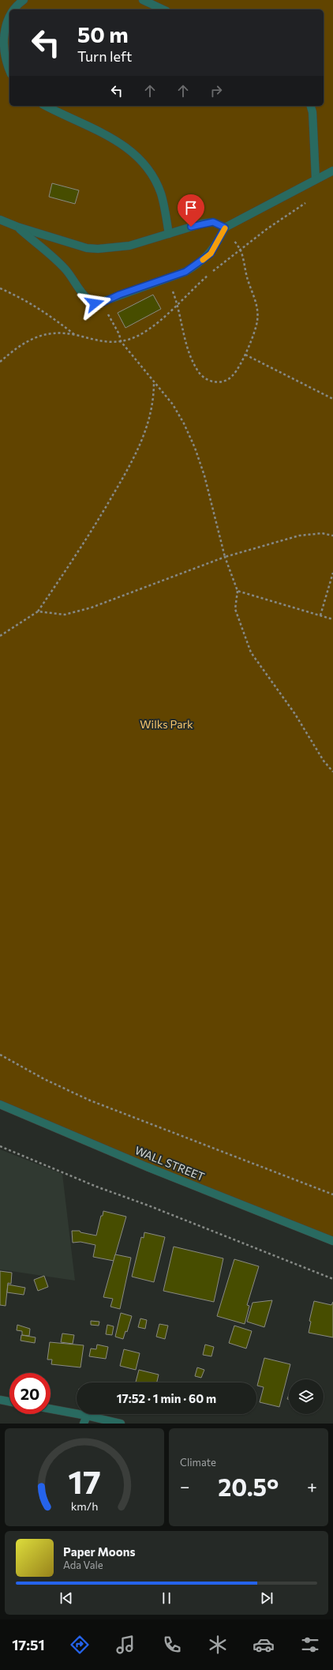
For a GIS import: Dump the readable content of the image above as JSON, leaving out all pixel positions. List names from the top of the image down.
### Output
{
  "streets": {
    "street": ["WALL STREET"]
  },
  "parks": ["Wilks Park"],
  "page": {
    "turn": ["50 m", "Turn left"],
    "limit": "20",
    "trip": "17:52 · 1 min · 60 m",
    "tile": "Climate",
    "heat": ["−", "20.5°", "+"],
    "song": ["Paper Moons", "Ada Vale"],
    "tabs": "17:51",
    "gauge": ["17", "km/h"]
  }
}
